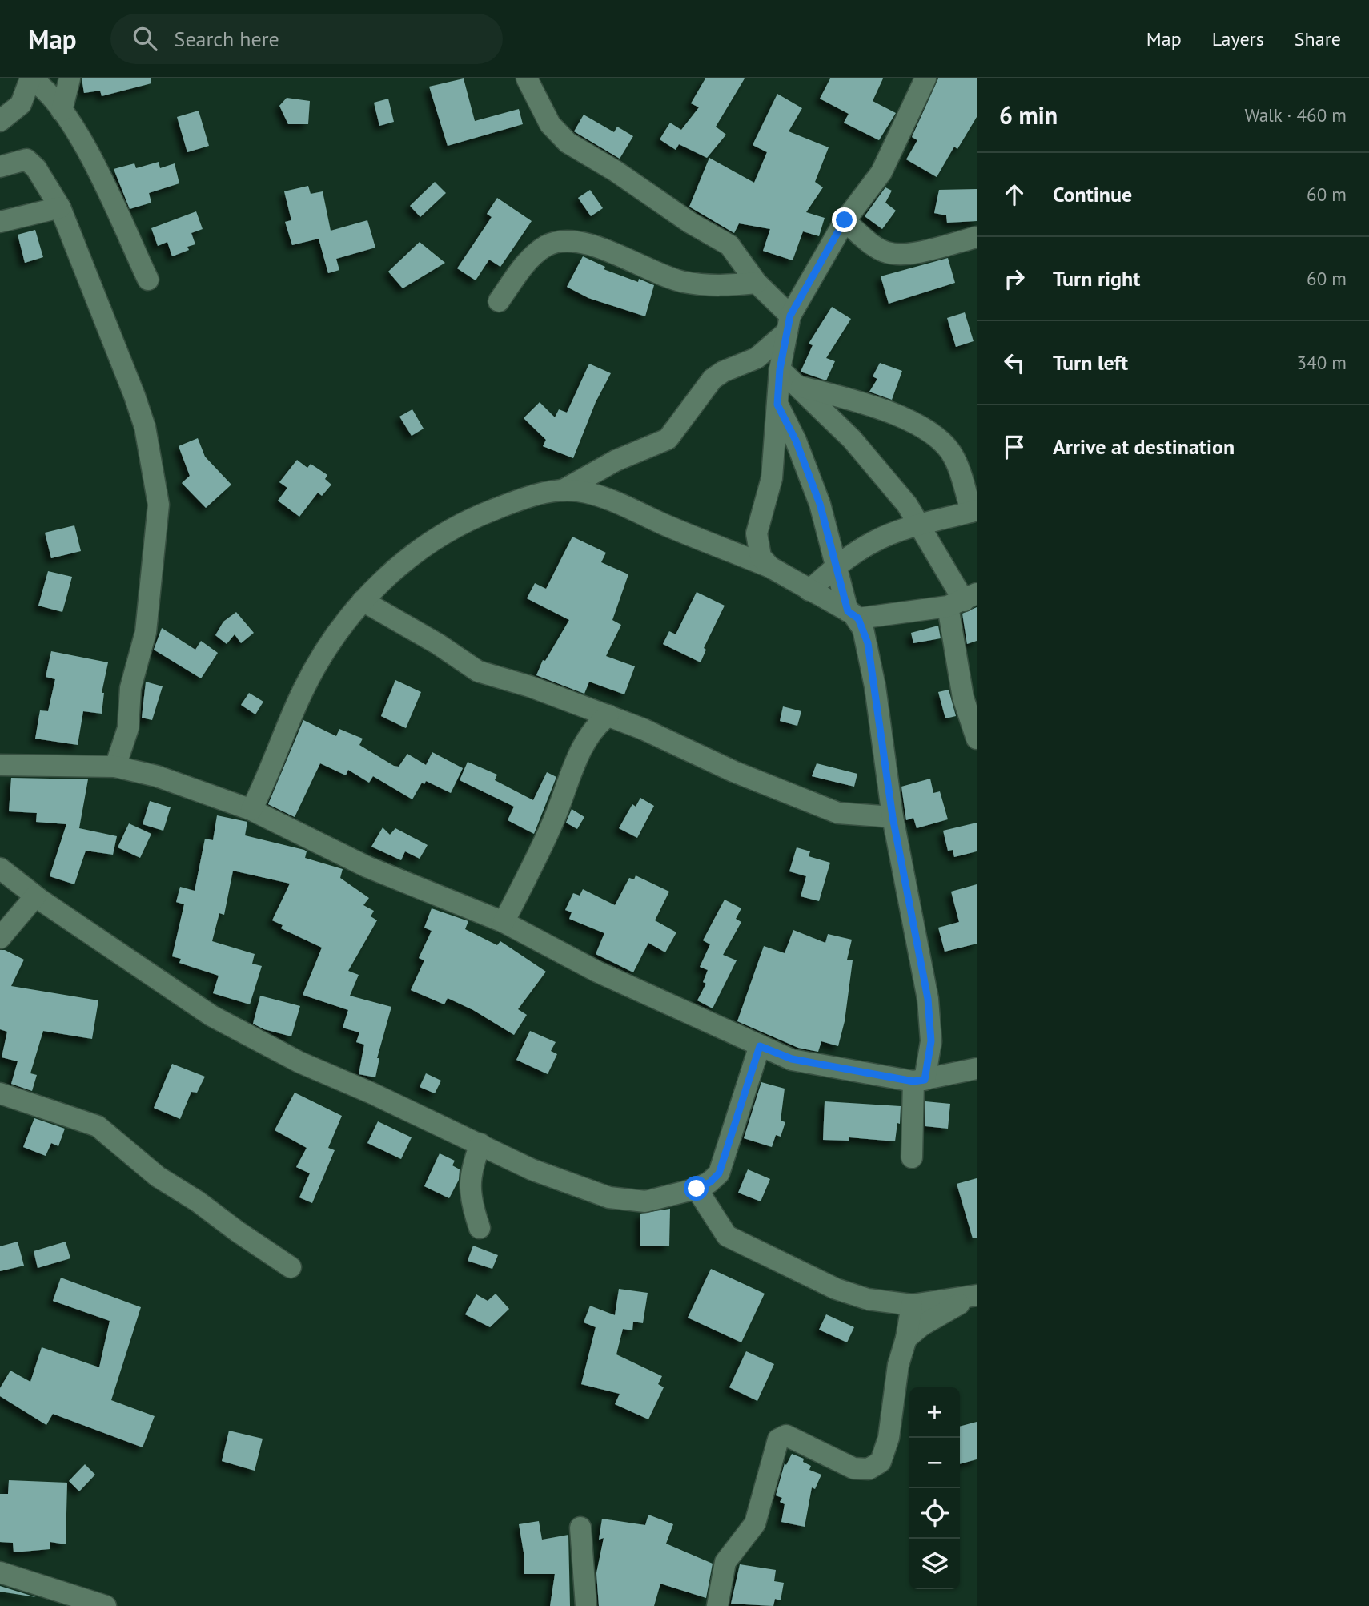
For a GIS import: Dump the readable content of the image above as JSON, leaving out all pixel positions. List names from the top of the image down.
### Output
{
  "page": {
    "header": "Map",
    "search": "Search here",
    "nav": ["Map", "Layers", "Share"],
    "heading": ["6 min", "Walk · 460 m"],
    "list": [
      ["Continue", "60 m"],
      ["Turn right", "60 m"],
      ["Turn left", "340 m"],
      "Arrive at destination"
    ],
    "map_buttons": ["+", "−"]
  }
}
